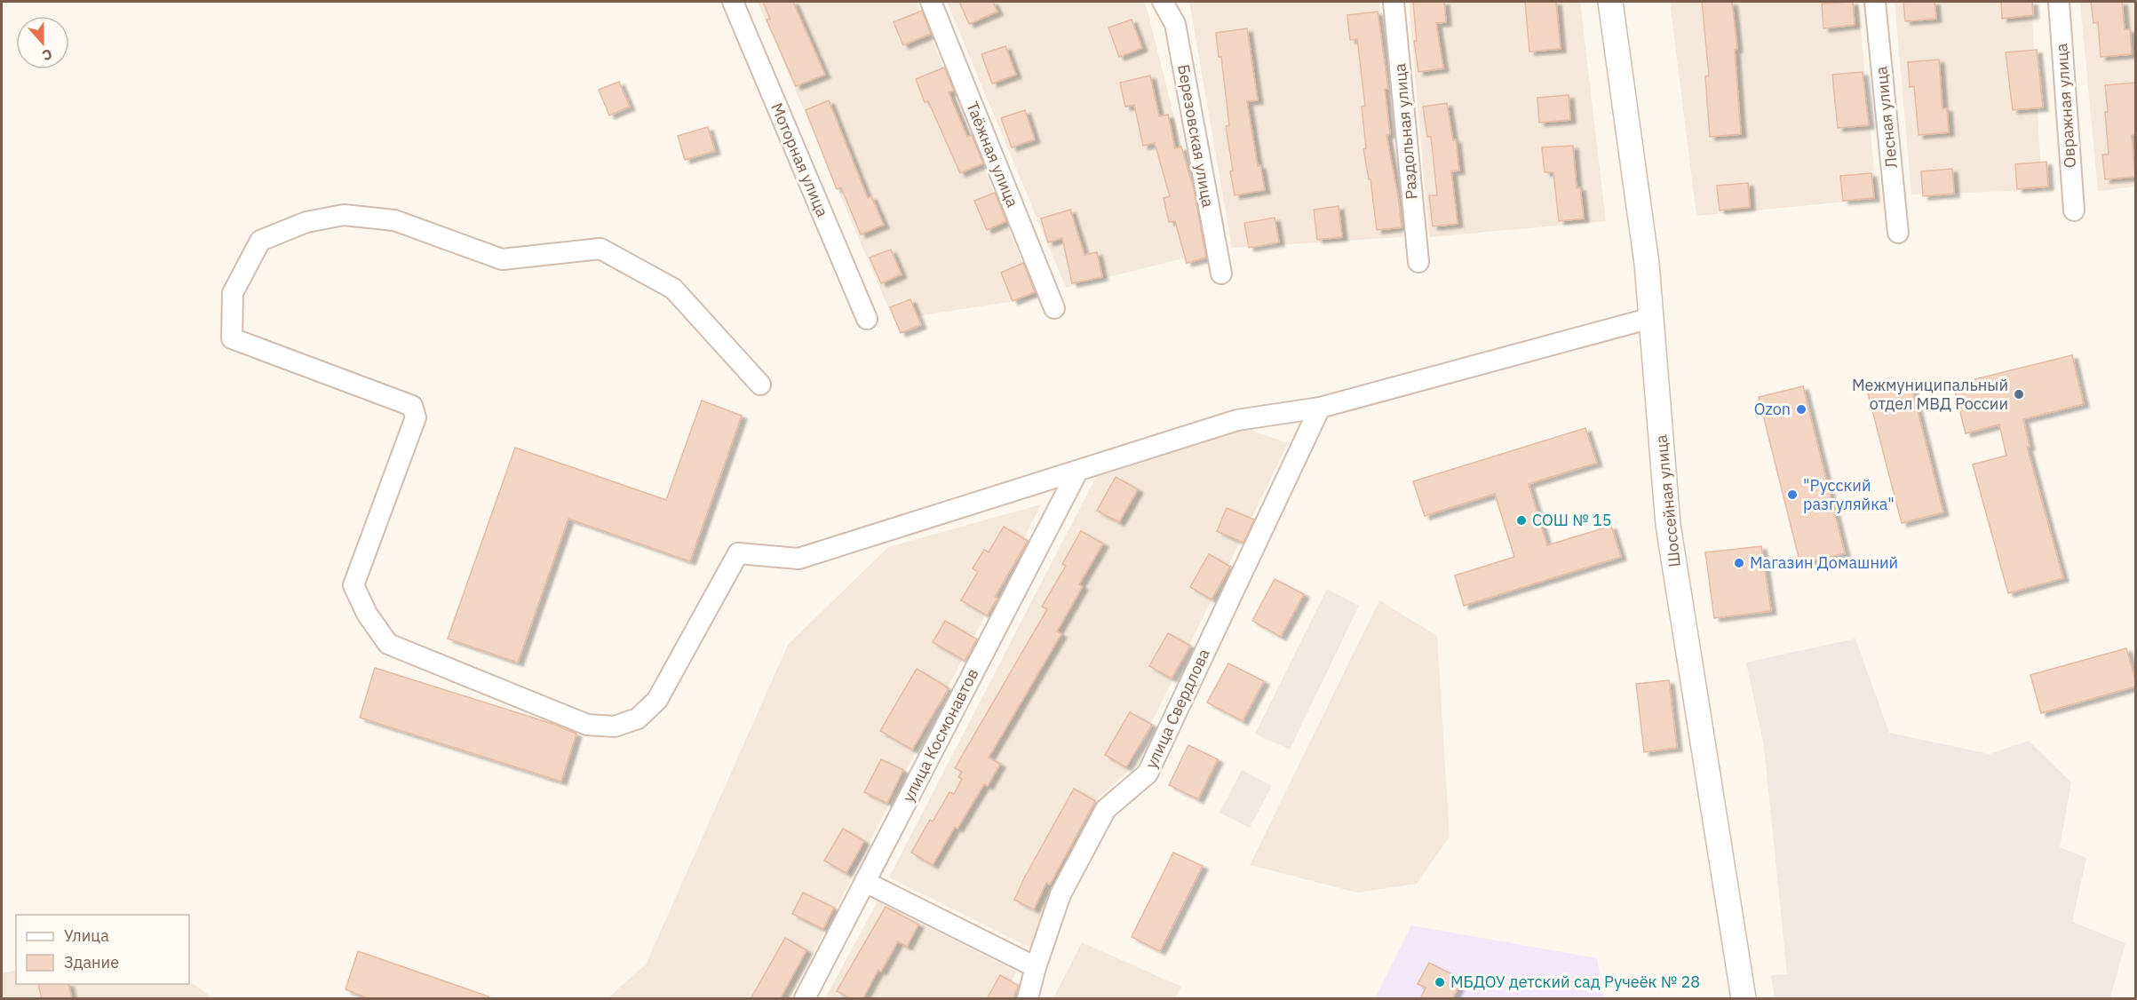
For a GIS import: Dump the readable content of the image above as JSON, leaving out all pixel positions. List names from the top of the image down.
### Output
{
  "streets": {
    "street": [
      "Овражная улица",
      "Лесная улица",
      "Раздольная улица",
      "Березовская улица",
      "Таёжная улица",
      "Моторная улица",
      "Шоссейная улица",
      "улица Свердлова",
      "улица Космонавтов"
    ]
  },
  "places": [
    "Межмуниципальный отдел МВД России",
    "Ozon",
    "\"Русский разгуляйка\"",
    "СОШ № 15",
    "Магазин Домашний",
    "МБДОУ детский сад Ручеёк № 28"
  ],
  "legend": ["Улица", "Здание"],
  "north": "bottom"
}
